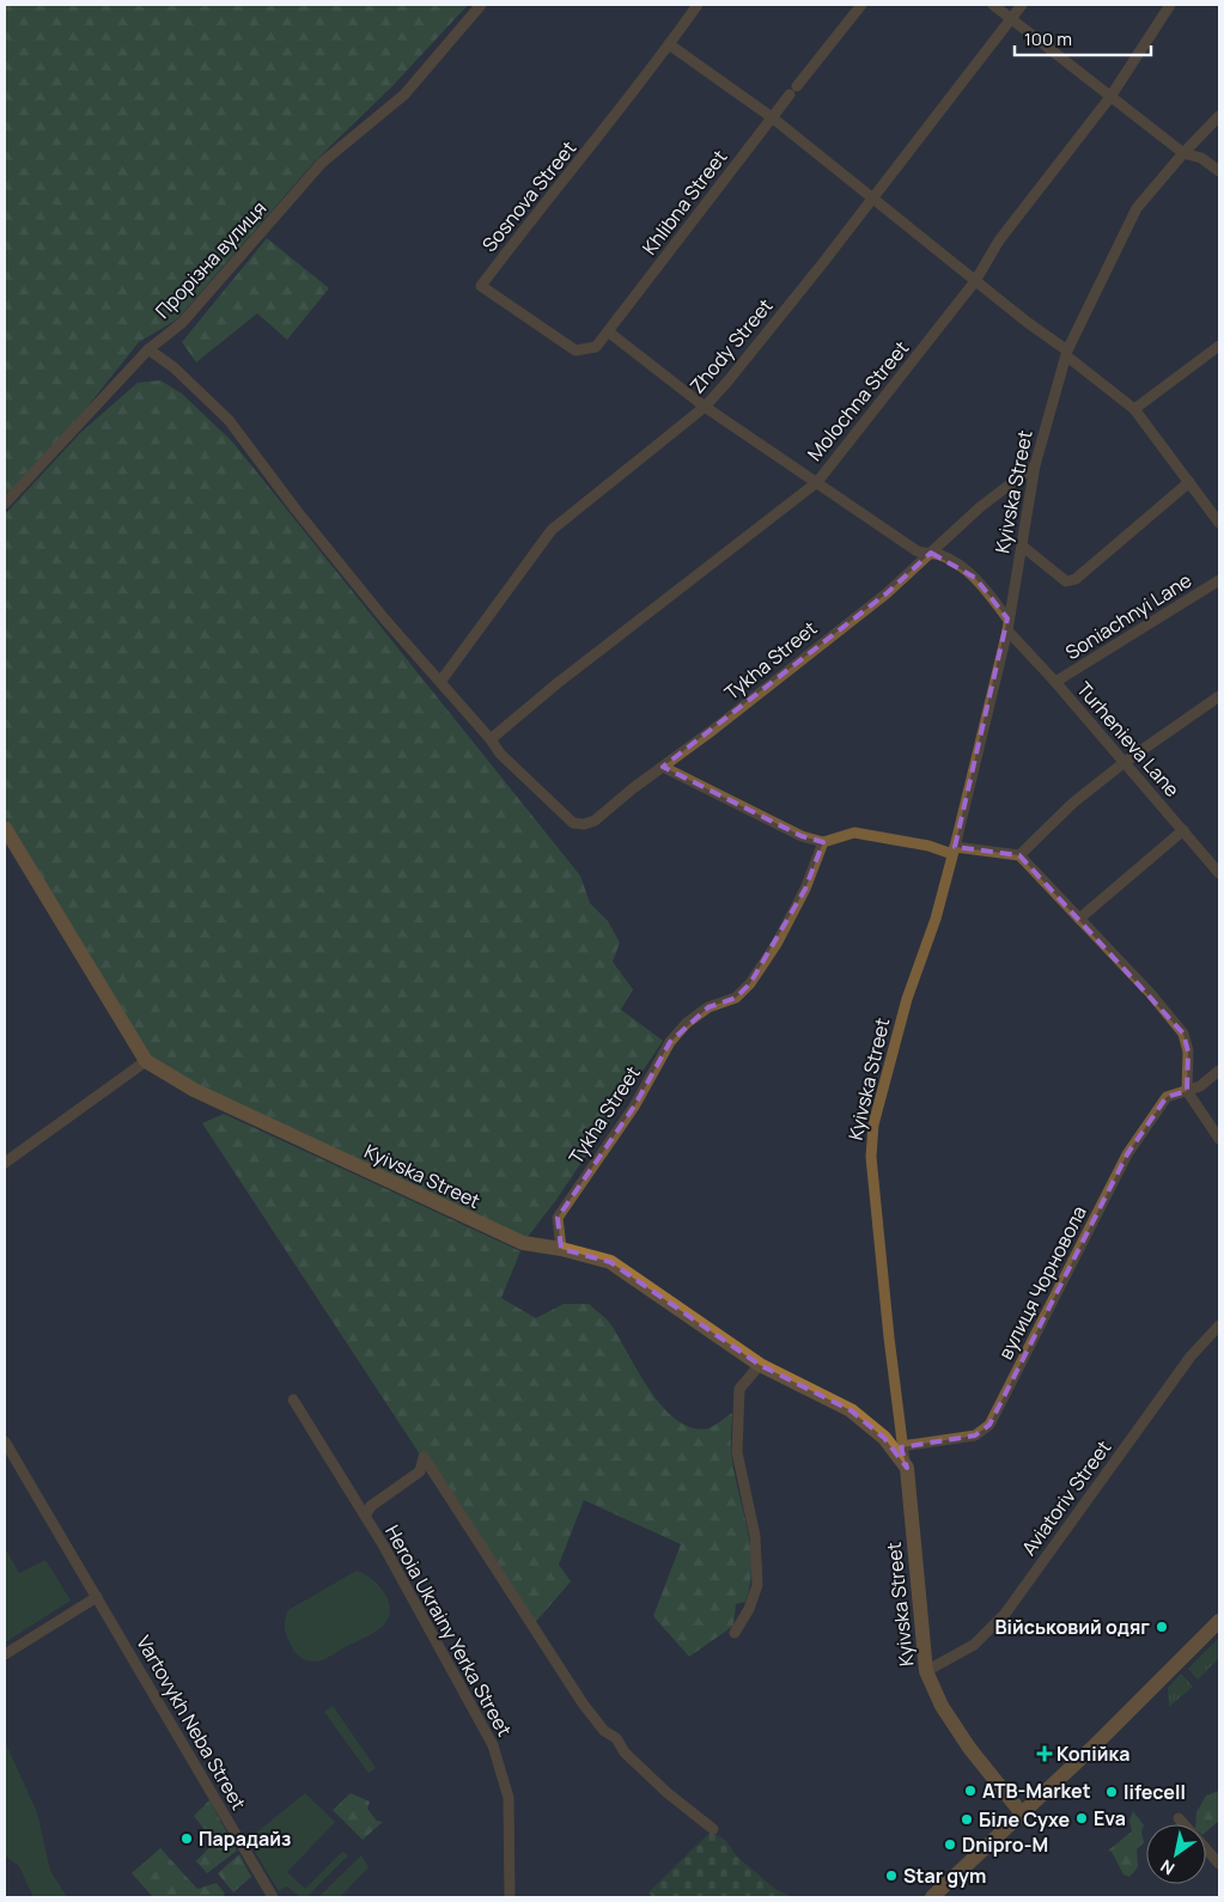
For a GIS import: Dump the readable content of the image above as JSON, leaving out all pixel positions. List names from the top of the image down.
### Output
{
  "streets": {
    "street": [
      "Sosnova Street",
      "Khlibna Street",
      "Прорізна вулиця",
      "Zhody Street",
      "Molochna Street",
      "Kyivska Street",
      "Soniachnyi Lane",
      "Tykha Street",
      "Turhenieva Lane",
      "вулиця Чорновола",
      "Aviatoriv Street",
      "Heroia Ukrainy Yerka Street",
      "Vartovykh Neba Street"
    ]
  },
  "crossings": [
    ["Sosnova Street", "Khlibna Street"],
    ["Molochna Street", "Tykha Street"],
    ["Kyivska Street", "Tykha Street"],
    ["Kyivska Street", "Turhenieva Lane"],
    ["Kyivska Street", "вулиця Чорновола"],
    ["Kyivska Street", "Aviatoriv Street"],
    ["Soniachnyi Lane", "Turhenieva Lane"]
  ],
  "places": {
    "other": [
      "Військовий одяг",
      "ATB-Market",
      "lifecell",
      "Eva",
      "Біле Сухе",
      "Парадайз",
      "Dnipro-M",
      "Star gym"
    ],
    "health": ["Копійка"]
  },
  "scale_bar": "100 m",
  "north": "bottom left"
}
